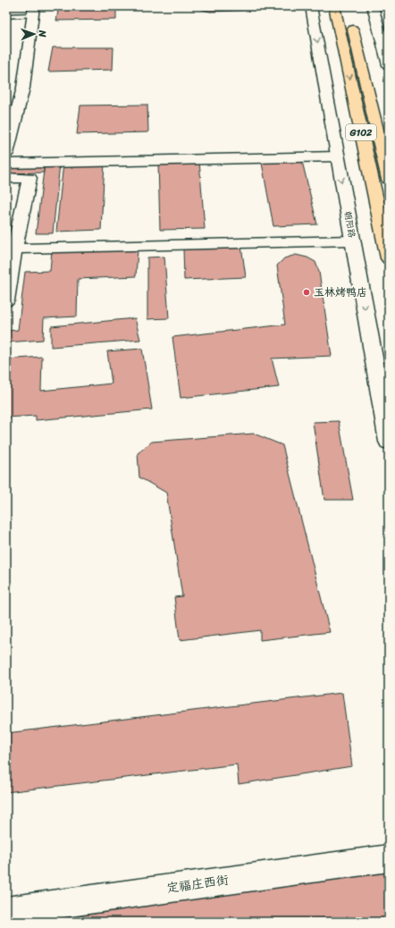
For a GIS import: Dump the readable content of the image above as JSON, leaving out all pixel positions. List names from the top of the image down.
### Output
{
  "streets": {
    "highway": ["G102"],
    "street": ["朝阳路", "定福庄西街"]
  },
  "one_way": ["朝阳路"],
  "places": ["玉林烤鸭店"],
  "north": "right"
}
